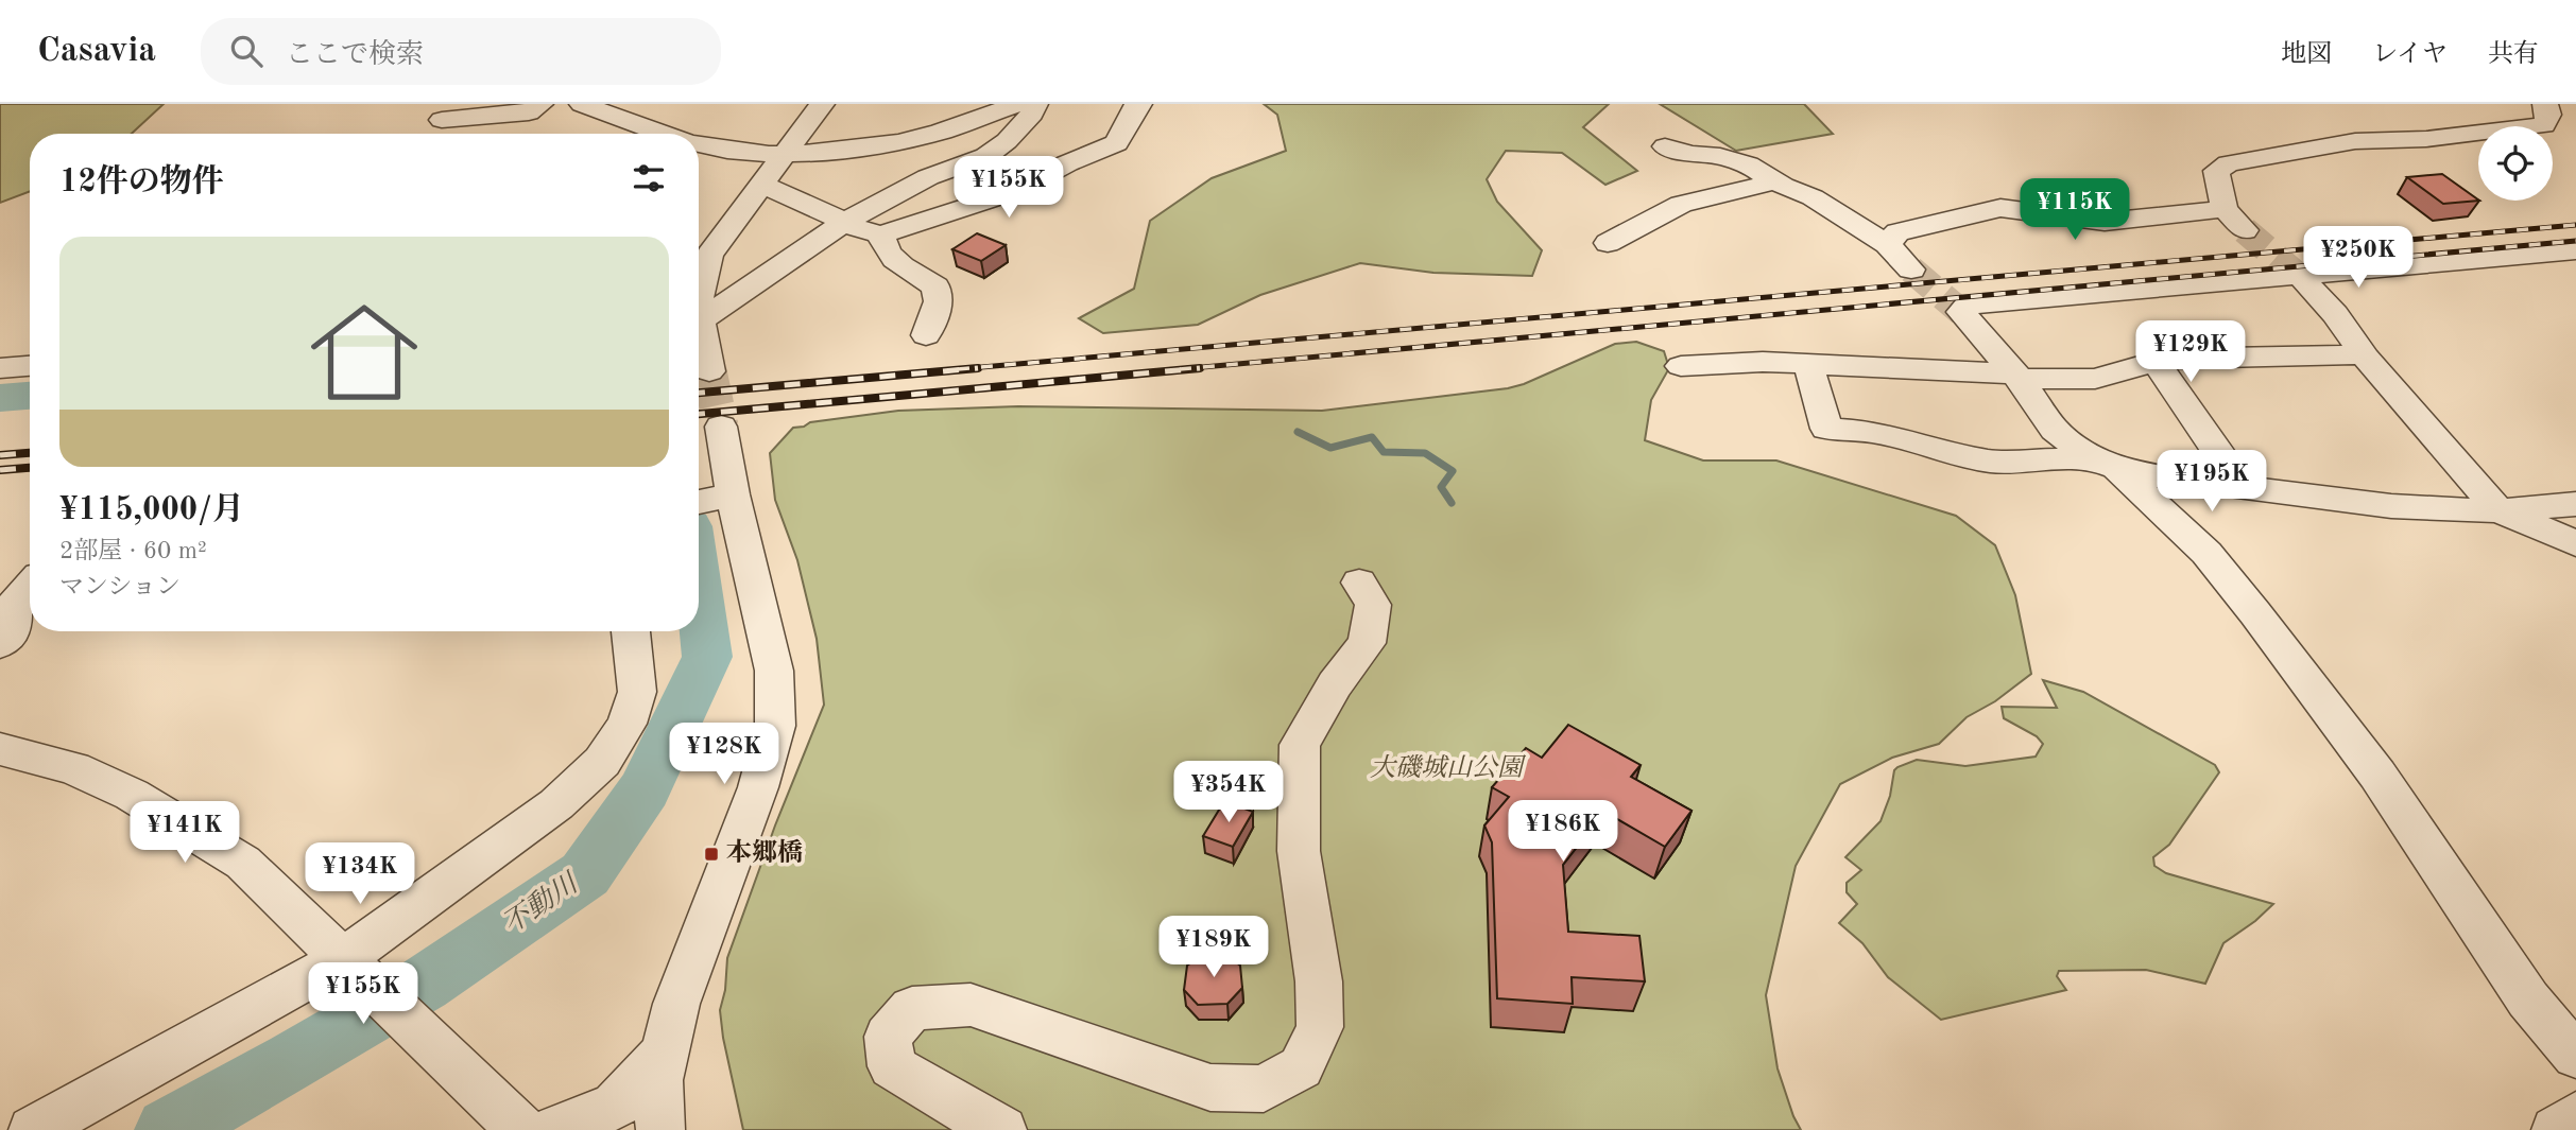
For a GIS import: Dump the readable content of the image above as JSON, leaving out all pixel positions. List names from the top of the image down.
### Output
{
  "water": ["不動川"],
  "parks": ["大磯城山公園"],
  "places": {
    "transit": ["本郷橋"]
  },
  "page": {
    "header": "Casavia",
    "search": "ここで検索",
    "nav": ["地図", "レイヤ", "共有"],
    "heading": "12件の物件",
    "price": [
      "¥155K",
      "¥115K",
      "¥250K",
      "¥129K",
      "¥195K",
      "¥128K",
      "¥354K",
      "¥186K",
      "¥141K",
      "¥134K",
      "¥189K",
      "¥155K"
    ],
    "list": [
      {
        "name": "¥115,000/月",
        "note": "2部屋 · 60 m² · マンション"
      }
    ]
  }
}
